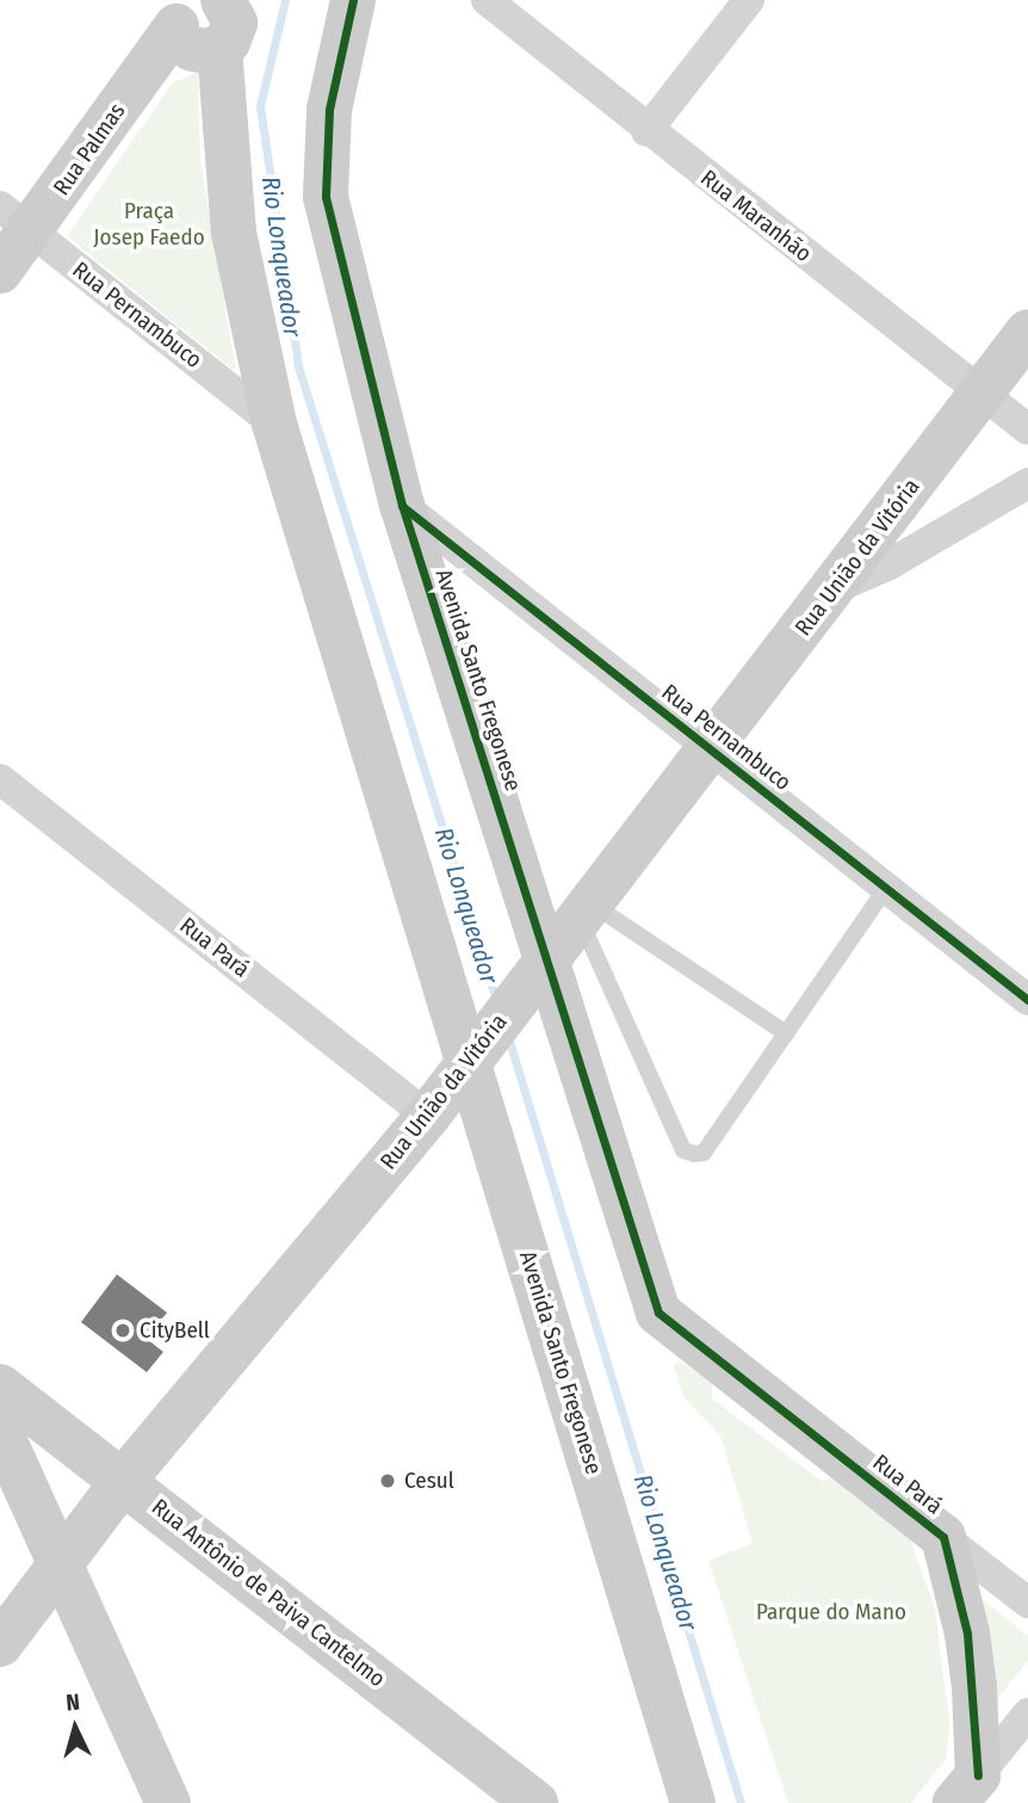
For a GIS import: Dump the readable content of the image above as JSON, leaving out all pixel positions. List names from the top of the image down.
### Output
{
  "streets": {
    "street": [
      "Rua Palmas",
      "Rua Maranhão",
      "Rua Pernambuco",
      "Rua União da Vitória",
      "Avenida Santo Fregonese",
      "Rua Pará",
      "Rua Antônio de Paiva Cantelmo"
    ]
  },
  "crossings": [
    ["Rua Palmas", "Rua Pernambuco"],
    ["Rua Palmas", "Avenida Santo Fregonese"],
    ["Rua Maranhão", "Rua União da Vitória"],
    ["Rua Pernambuco", "Rua União da Vitória"],
    ["Rua Pernambuco", "Avenida Santo Fregonese"],
    ["Rua União da Vitória", "Avenida Santo Fregonese"],
    ["Rua União da Vitória", "Rua Pará"],
    ["Rua União da Vitória", "Rua Antônio de Paiva Cantelmo"],
    ["Avenida Santo Fregonese", "Rua Pará"]
  ],
  "water": ["Rio Lonqueador"],
  "parks": ["Praça Josep Faedo", "Parque do Mano"],
  "places": ["CityBell", "Cesul"],
  "north": "top"
}
